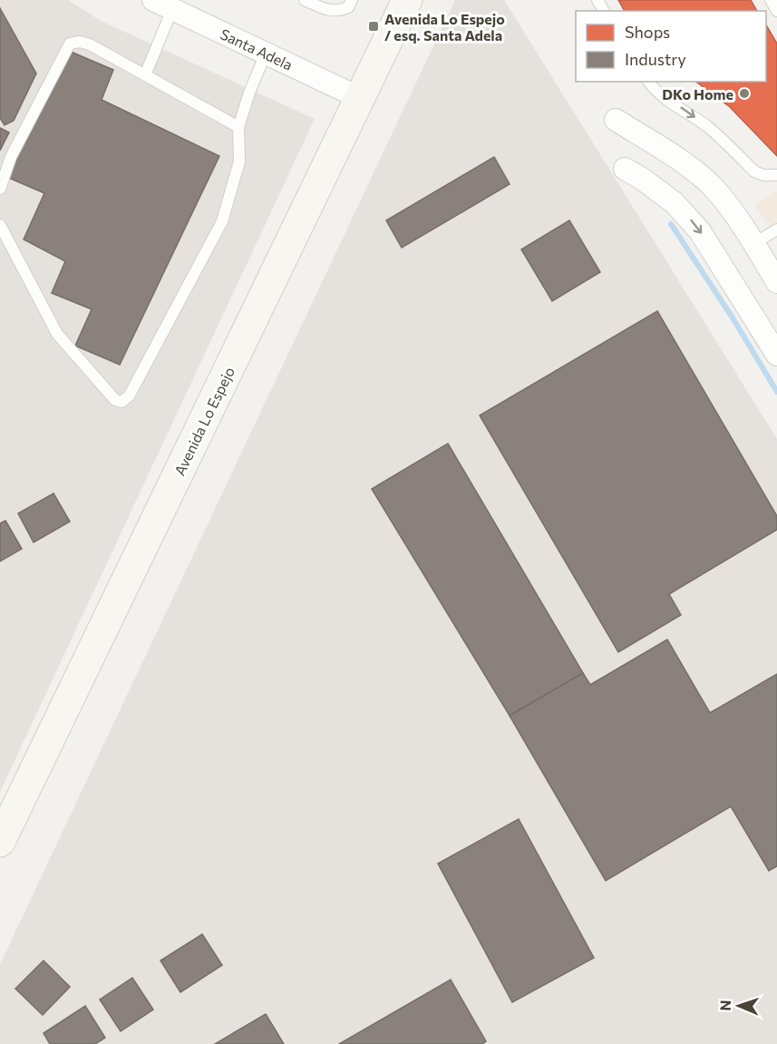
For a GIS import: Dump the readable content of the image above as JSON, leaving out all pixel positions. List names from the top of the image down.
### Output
{
  "streets": {
    "main road": ["Avenida Lo Espejo"],
    "street": ["Santa Adela"]
  },
  "crossings": [
    ["Santa Adela", "Avenida Lo Espejo"]
  ],
  "places": {
    "transit": ["Avenida Lo Espejo / esq. Santa Adela"],
    "other": ["DKo Home"]
  },
  "legend": ["Shops", "Industry"],
  "north": "left"
}
